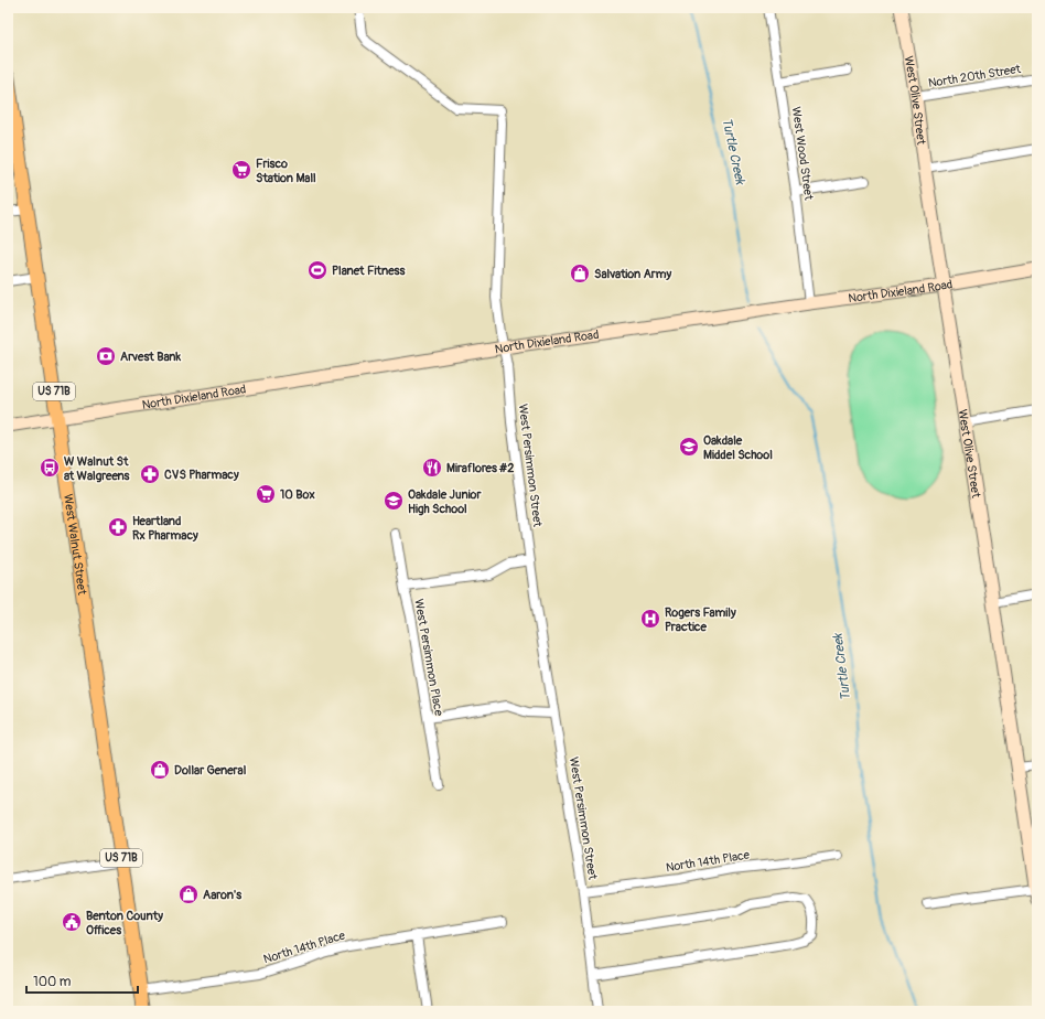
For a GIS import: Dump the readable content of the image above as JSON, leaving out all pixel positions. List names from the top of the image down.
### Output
{
  "streets": {
    "main road": [
      "West Olive Street",
      "North Dixieland Road",
      "US 71B",
      "West Walnut Street"
    ],
    "street": [
      "North 20th Street",
      "West Wood Street",
      "West Persimmon Street",
      "West Persimmon Place",
      "North 14th Place"
    ]
  },
  "crossings": [
    ["North 20th Street", "West Olive Street"],
    ["West Olive Street", "North Dixieland Road"],
    ["West Wood Street", "North Dixieland Road"],
    ["North Dixieland Road", "West Persimmon Street"],
    ["North Dixieland Road", "West Walnut Street"],
    ["West Persimmon Street", "North 14th Place"],
    ["West Walnut Street", "North 14th Place"]
  ],
  "water": ["Turtle Creek"],
  "places": {
    "supermarket": ["Frisco Station Mall", "10 Box"],
    "sports": ["Planet Fitness"],
    "shop": ["Salvation Army", "Dollar General", "Aaron's"],
    "bank": ["Arvest Bank"],
    "school or university": ["Oakdale Middel School", "Oakdale Junior High School"],
    "bus stop": ["W Walnut St at Walgreens"],
    "restaurant": ["Miraflores #2"],
    "pharmacy": ["CVS Pharmacy", "Heartland Rx Pharmacy"],
    "hospital": ["Rogers Family Practice"],
    "public building": ["Benton County Offices"]
  },
  "scale_bar": "100 m"
}
